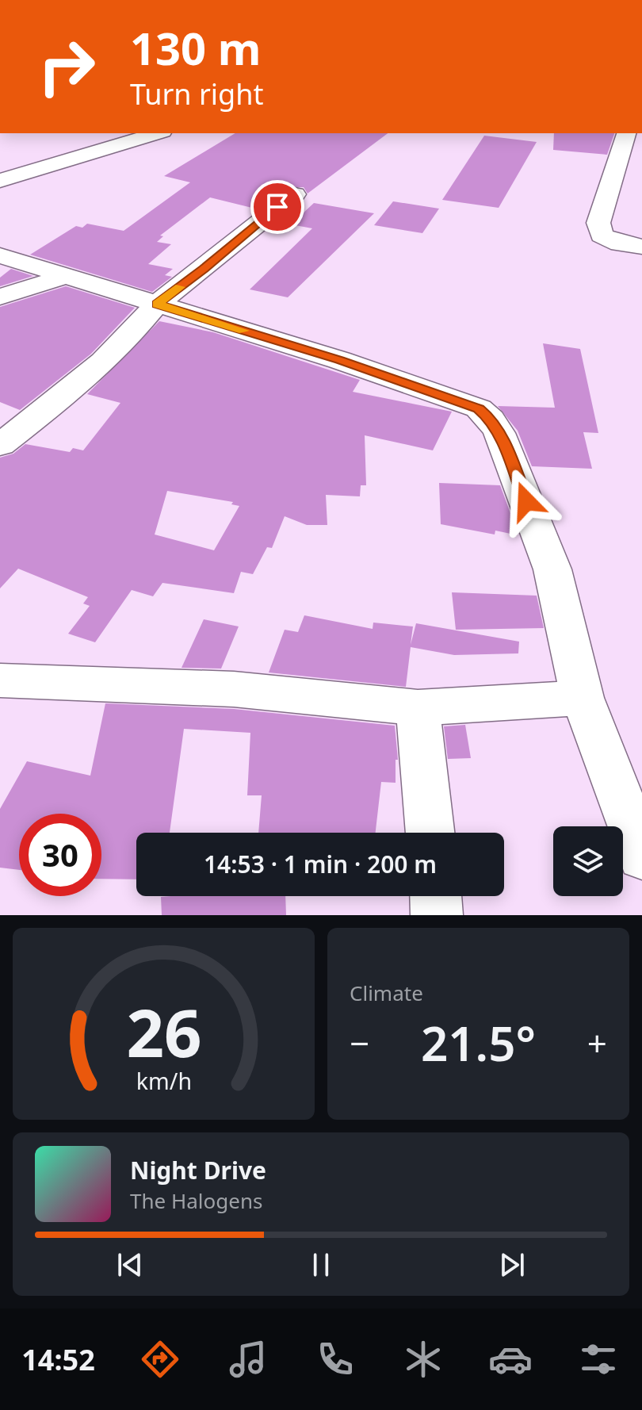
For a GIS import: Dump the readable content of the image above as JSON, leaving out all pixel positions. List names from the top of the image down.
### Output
{
  "page": {
    "turn": ["130 m", "Turn right"],
    "limit": "30",
    "trip": "14:53 · 1 min · 200 m",
    "tile": "Climate",
    "heat": ["−", "21.5°", "+"],
    "song": ["Night Drive", "The Halogens"],
    "tabs": "14:52",
    "gauge": ["26", "km/h"]
  }
}
